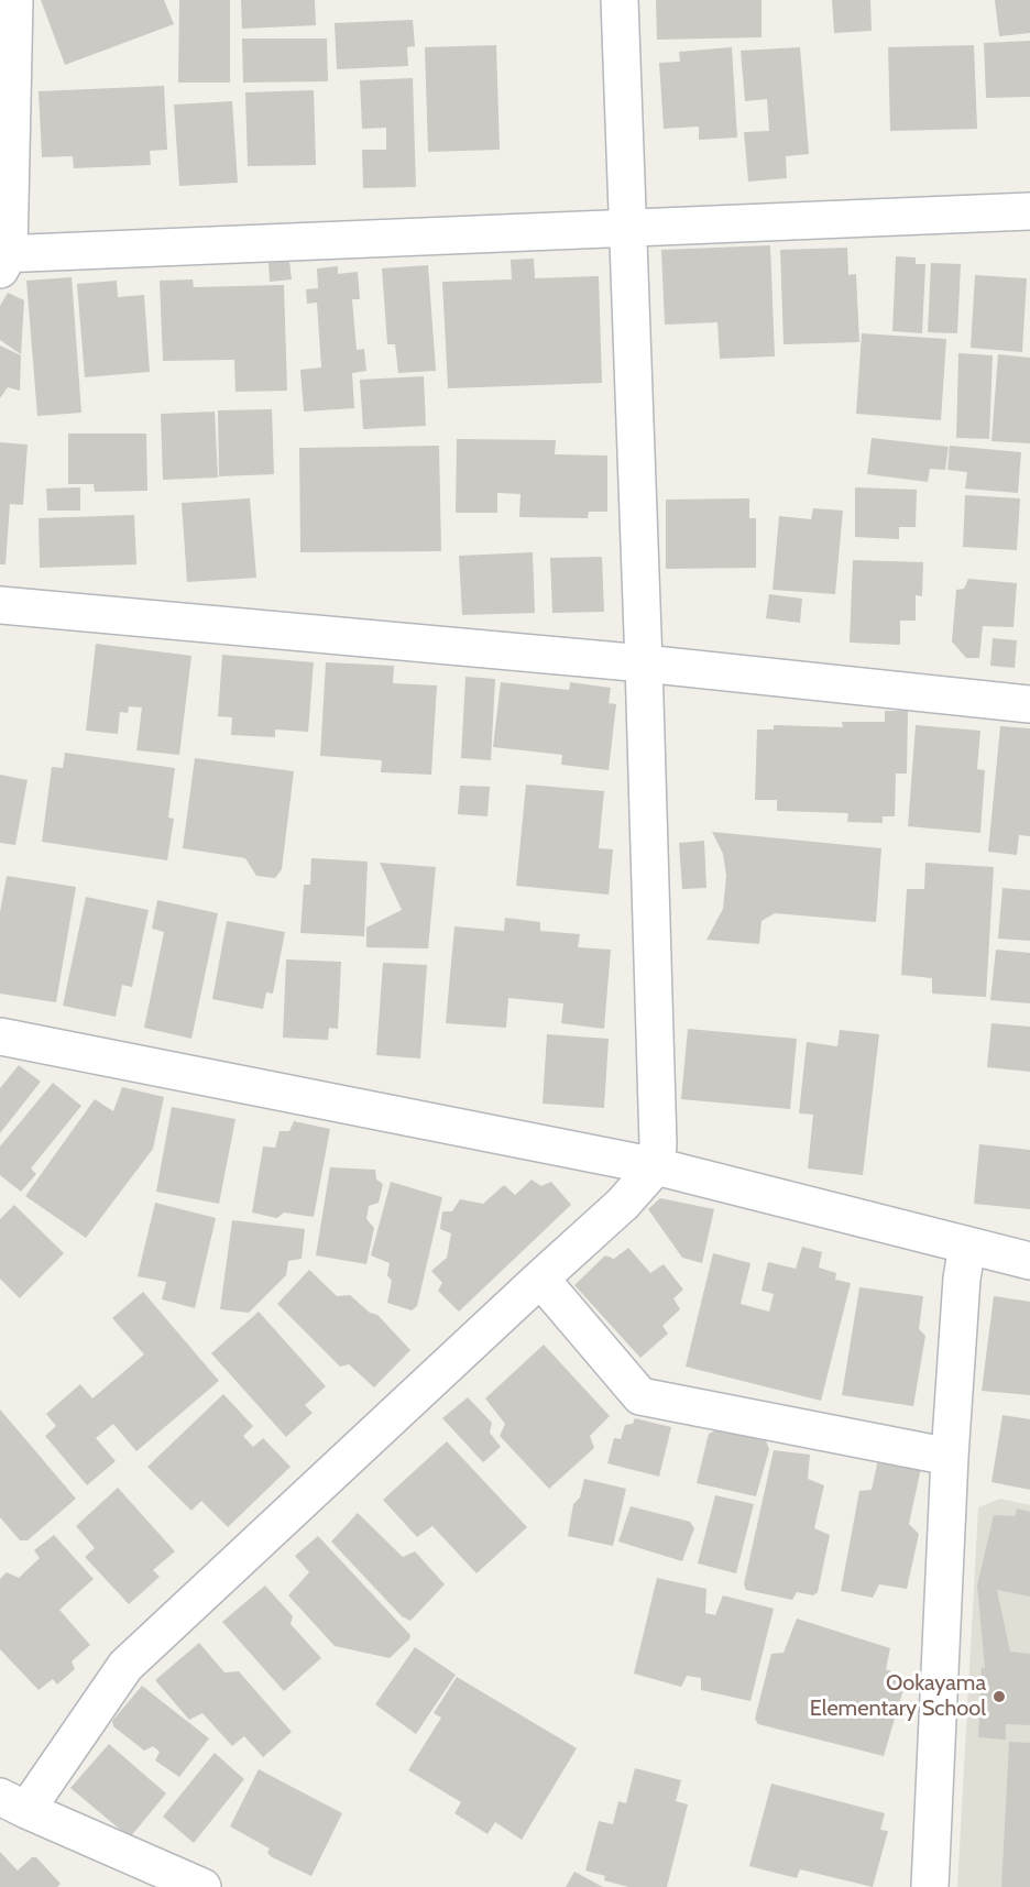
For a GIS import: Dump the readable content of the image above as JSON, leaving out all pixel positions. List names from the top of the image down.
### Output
{
  "places": ["Ookayama Elementary School"]
}
